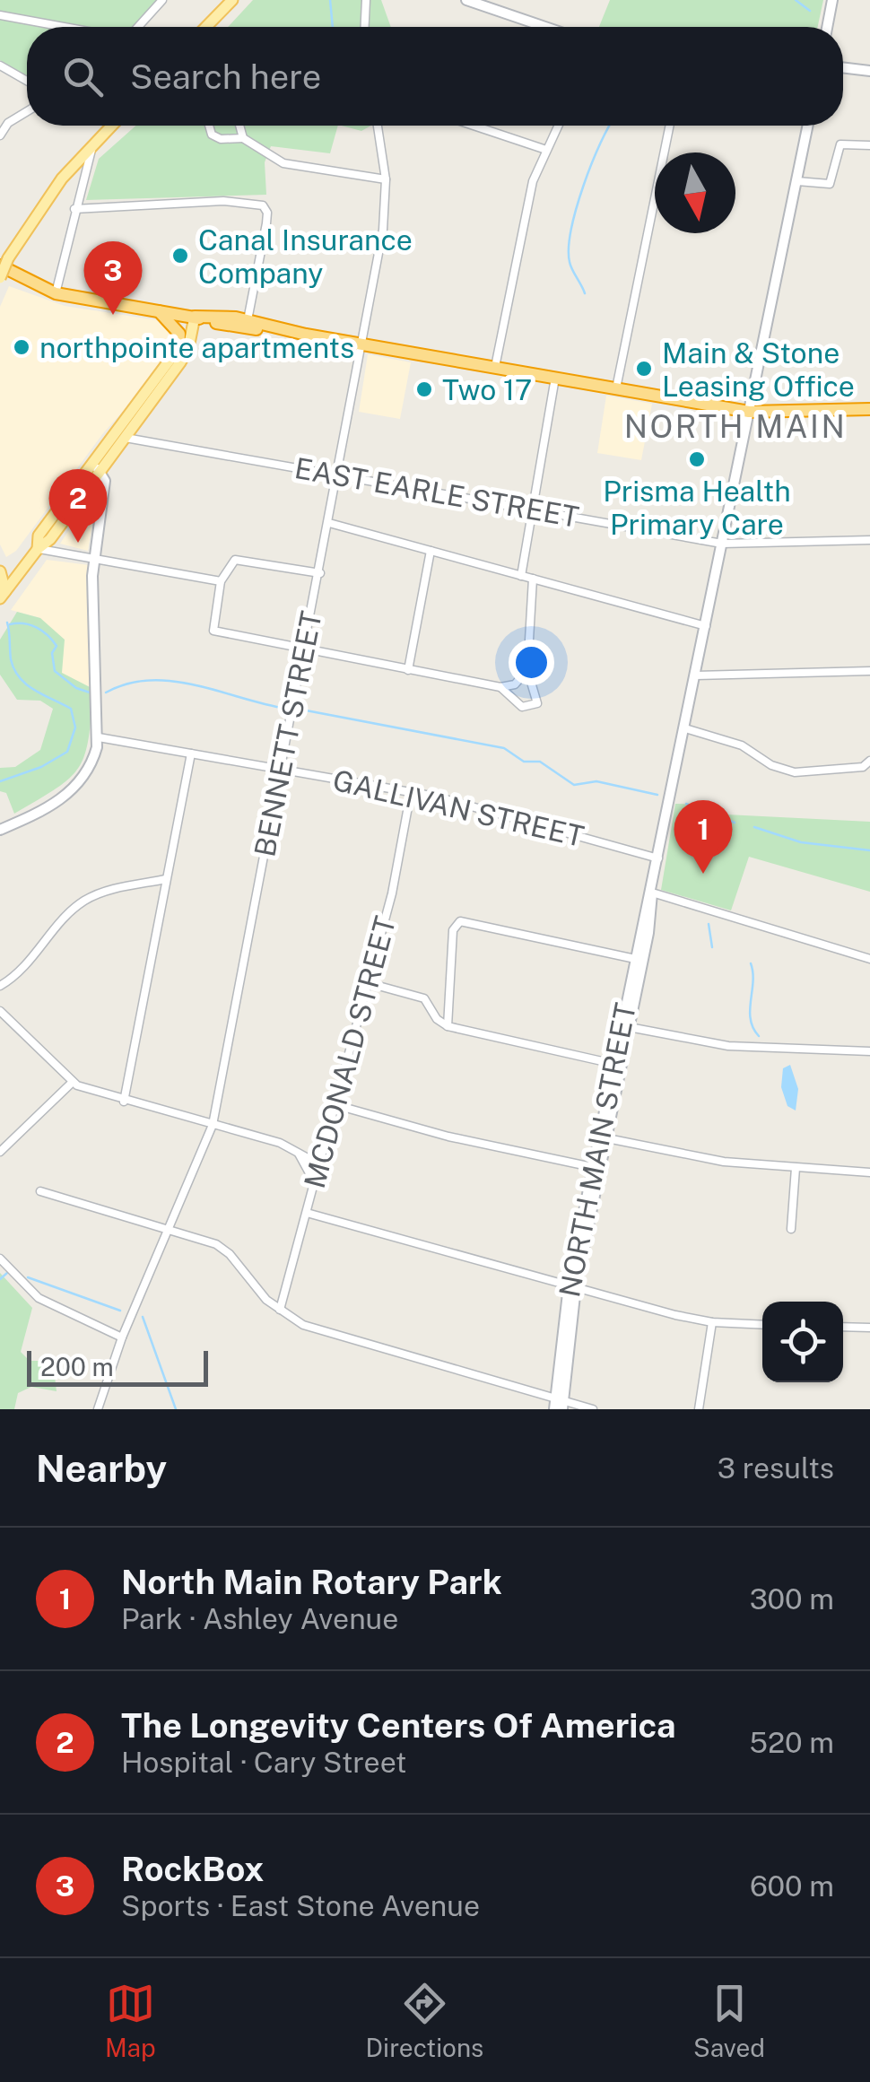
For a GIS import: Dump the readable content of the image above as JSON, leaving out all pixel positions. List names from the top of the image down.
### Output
{
  "streets": {
    "street": [
      "EAST EARLE STREET",
      "BENNETT STREET",
      "GALLIVAN STREET",
      "MCDONALD STREET",
      "NORTH MAIN STREET"
    ]
  },
  "crossings": [
    ["EAST EARLE STREET", "BENNETT STREET"],
    ["EAST EARLE STREET", "NORTH MAIN STREET"],
    ["BENNETT STREET", "GALLIVAN STREET"],
    ["GALLIVAN STREET", "MCDONALD STREET"],
    ["GALLIVAN STREET", "NORTH MAIN STREET"]
  ],
  "districts": ["NORTH MAIN"],
  "places": [
    "Canal Insurance Company",
    "northpointe apartments",
    "Main & Stone Leasing Office",
    "Two 17",
    "Prisma Health Primary Care"
  ],
  "scale_bar": "200 m",
  "north": "bottom",
  "page": {
    "search": "Search here",
    "pins": ["3", "2", "1"],
    "scale": "200 m",
    "heading": ["Nearby", "3 results"],
    "list": [
      {
        "mark": "1",
        "name": "North Main Rotary Park",
        "note": "Park · Ashley Avenue",
        "value": "300 m"
      },
      {
        "mark": "2",
        "name": "The Longevity Centers Of America",
        "note": "Hospital · Cary Street",
        "value": "520 m"
      },
      {
        "mark": "3",
        "name": "RockBox",
        "note": "Sports · East Stone Avenue",
        "value": "600 m"
      }
    ],
    "nav": ["Map", "Directions", "Saved"]
  }
}
